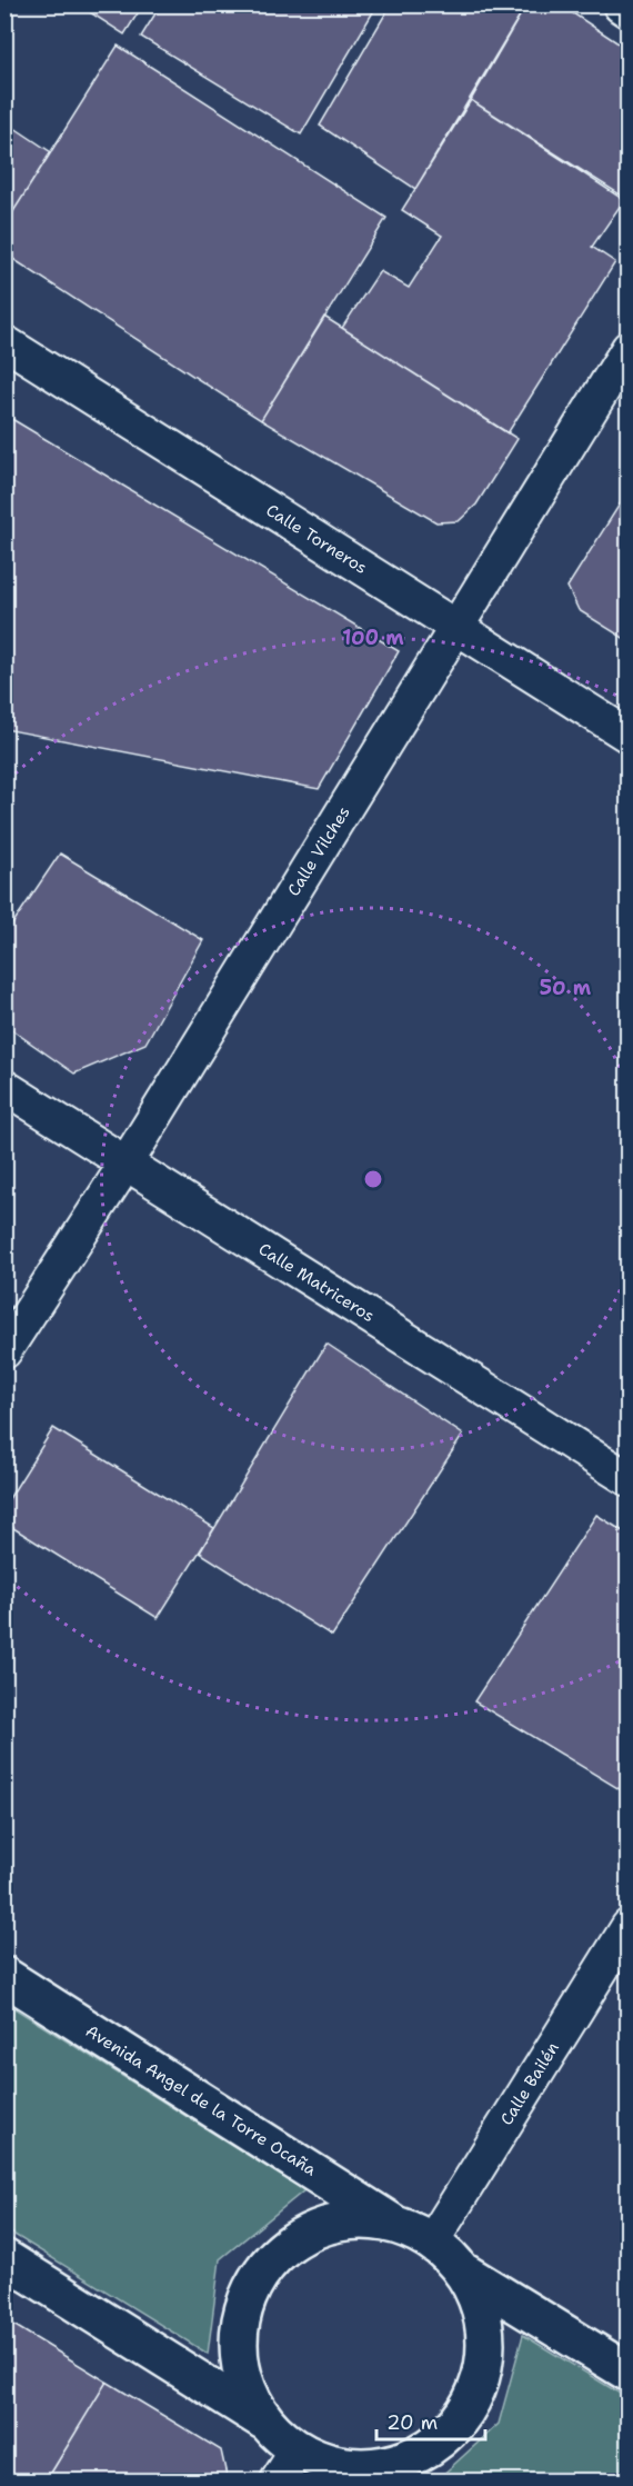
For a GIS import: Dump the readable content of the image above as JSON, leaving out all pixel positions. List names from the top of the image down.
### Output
{
  "streets": {
    "street": [
      "Calle Torneros",
      "Calle Vilches",
      "Calle Matriceros",
      "Calle Bailén",
      "Avenida Angel de la Torre Ocaña"
    ]
  },
  "crossings": [
    ["Calle Torneros", "Calle Vilches"],
    ["Calle Vilches", "Calle Matriceros"]
  ],
  "scale_bar": "20 m",
  "rings": ["100 m", "50 m"]
}
